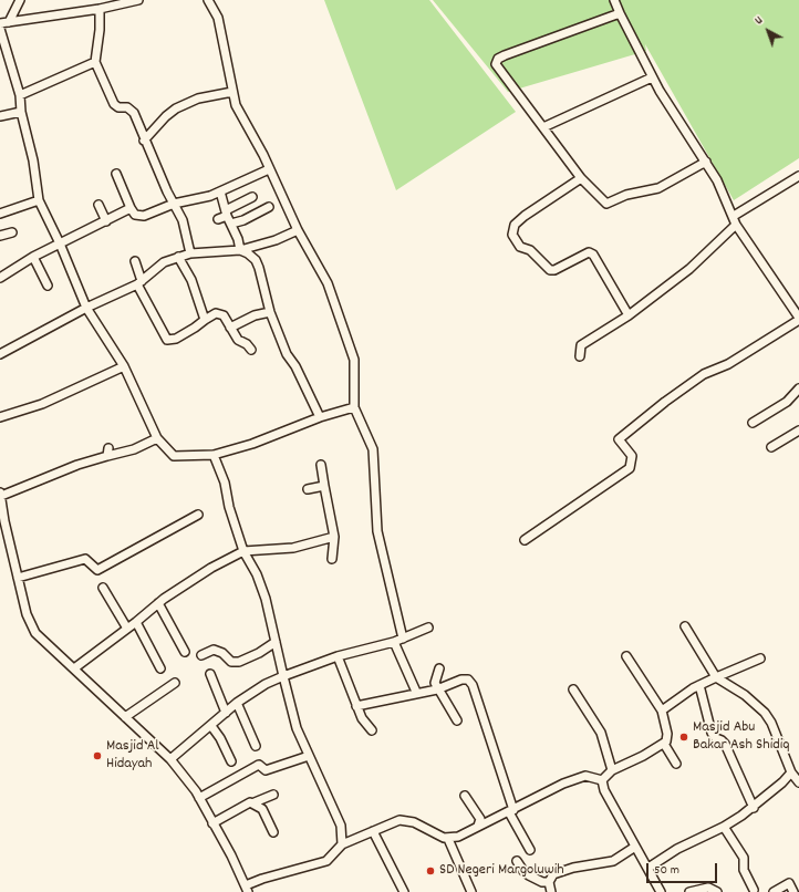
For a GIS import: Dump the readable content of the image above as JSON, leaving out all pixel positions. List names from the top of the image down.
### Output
{
  "places": ["Masjid Abu Bakar Ash Shidiq", "Masjid Al Hidayah", "SD Negeri Margoluwih"],
  "scale_bar": "50 m",
  "north": "top left"
}
